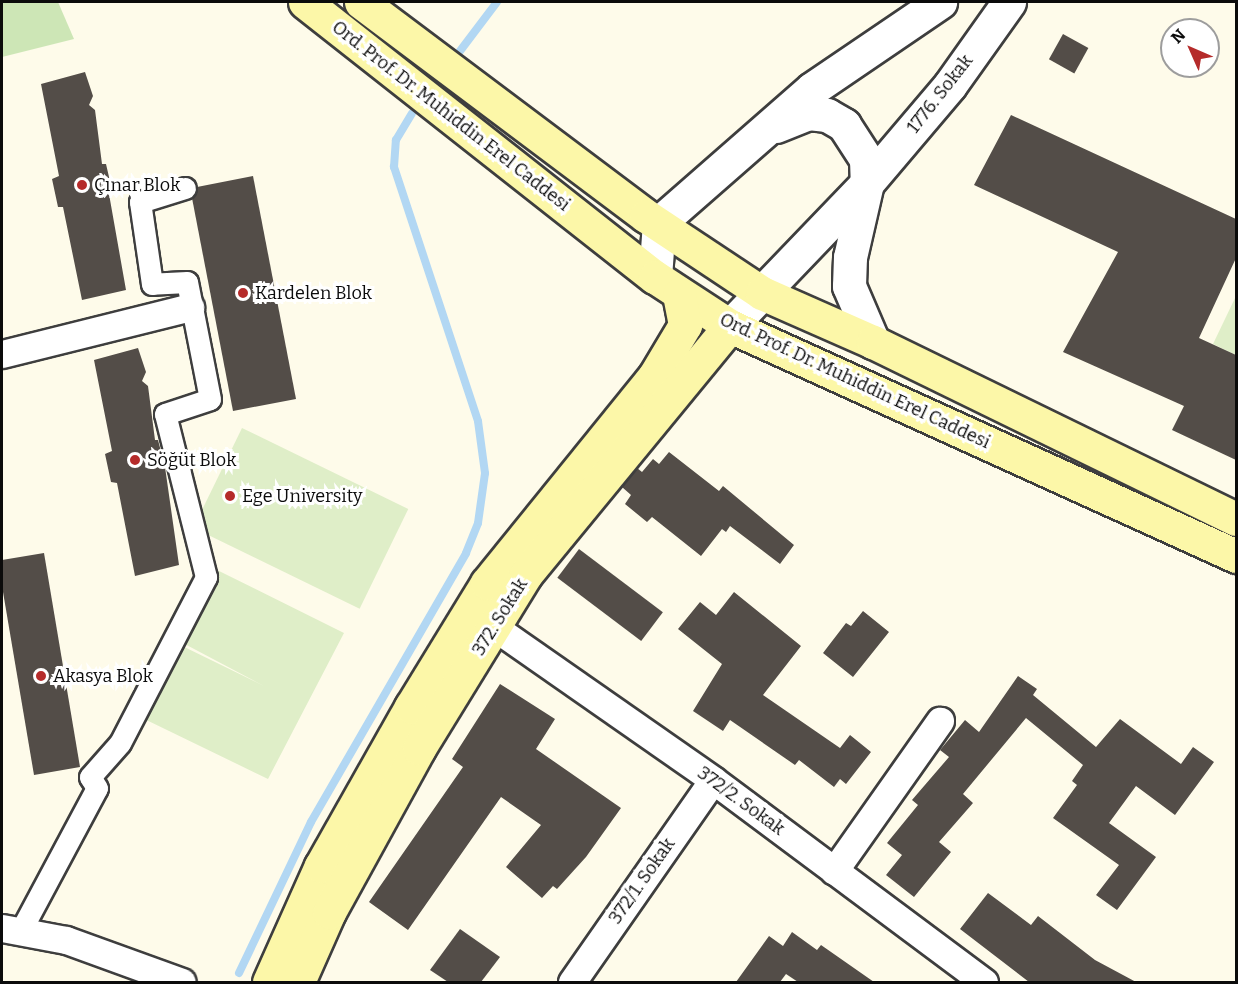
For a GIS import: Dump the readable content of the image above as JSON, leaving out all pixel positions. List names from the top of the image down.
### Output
{
  "streets": {
    "main road": ["Ord. Prof. Dr. Muhiddin Erel Caddesi", "372. Sokak"],
    "street": ["1776. Sokak", "372/2. Sokak", "372/1. Sokak"]
  },
  "crossings": [
    ["1776. Sokak", "Ord. Prof. Dr. Muhiddin Erel Caddesi"],
    ["1776. Sokak", "372. Sokak"],
    ["Ord. Prof. Dr. Muhiddin Erel Caddesi", "372. Sokak"],
    ["372. Sokak", "372/2. Sokak"],
    ["372/2. Sokak", "372/1. Sokak"]
  ],
  "places": [
    "Çınar Blok",
    "Kardelen Blok",
    "Söğüt Blok",
    "Ege University",
    "Akasya Blok"
  ],
  "north": "top left"
}
